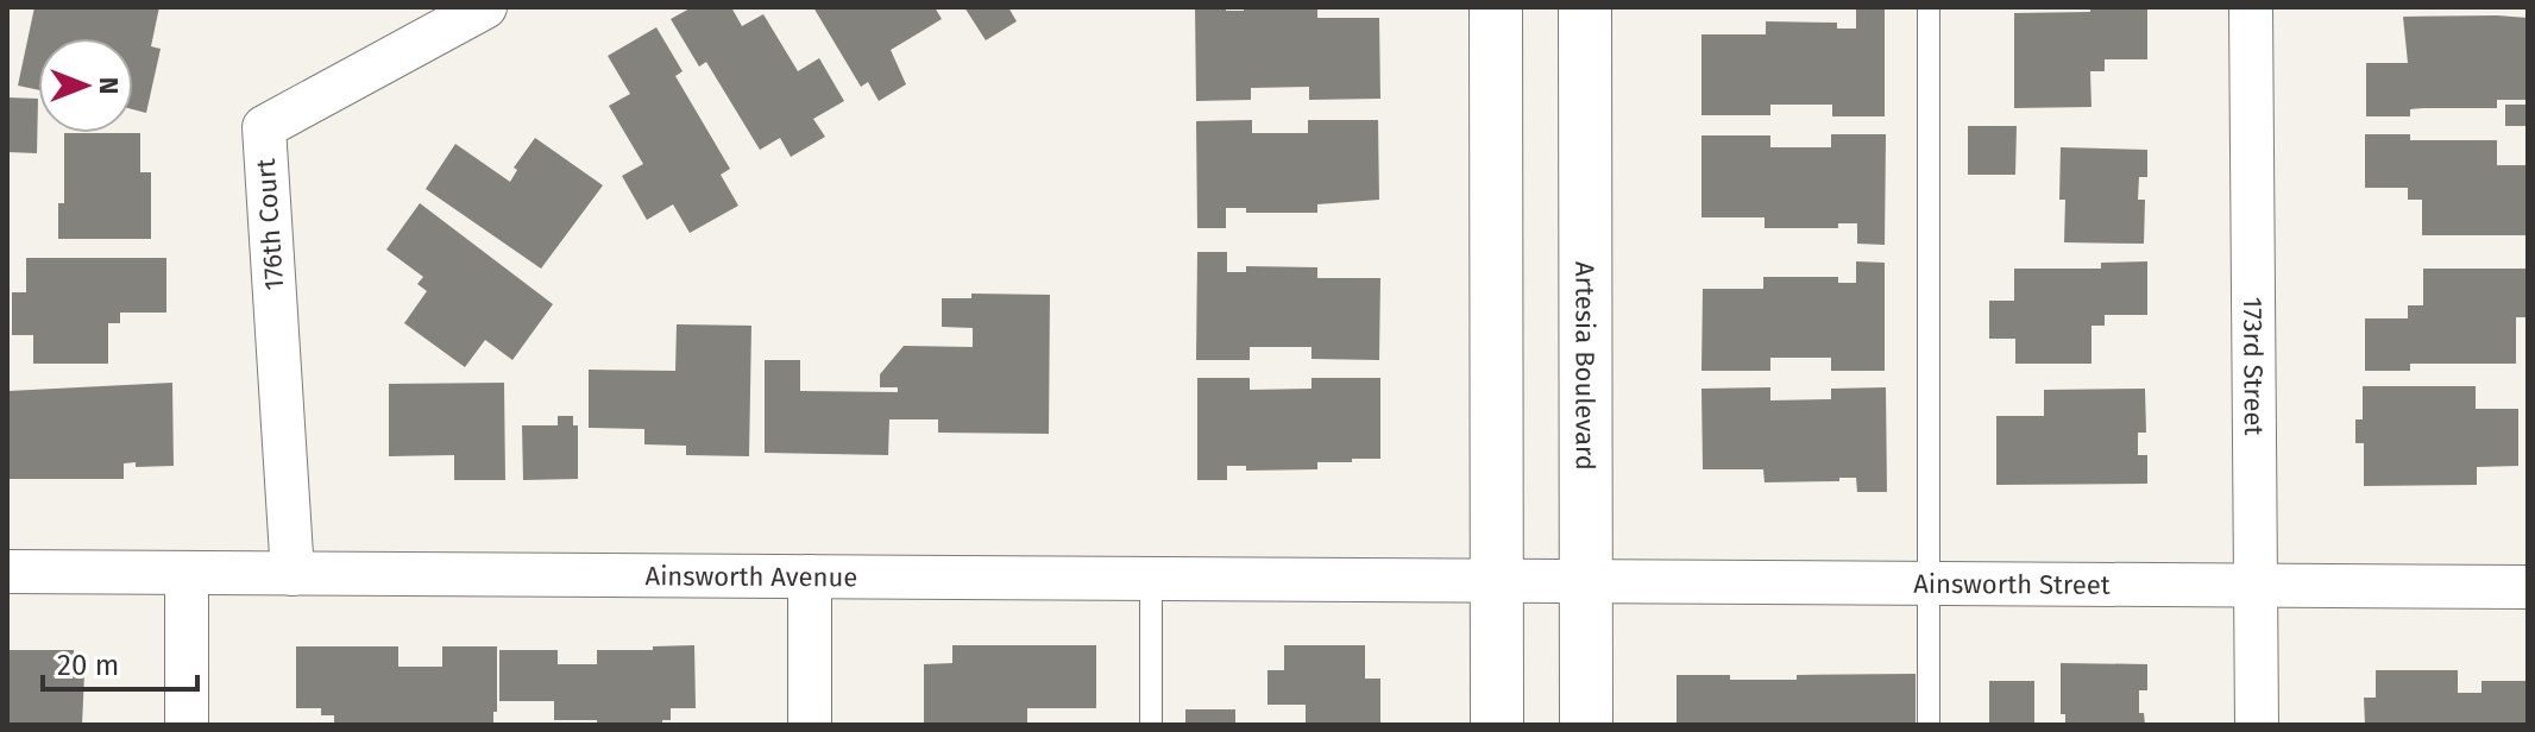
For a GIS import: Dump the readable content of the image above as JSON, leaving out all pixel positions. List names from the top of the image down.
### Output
{
  "streets": {
    "main road": ["Artesia Boulevard"],
    "street": [
      "176th Court",
      "173rd Street",
      "Ainsworth Avenue",
      "Ainsworth Street"
    ]
  },
  "crossings": [
    ["176th Court", "Ainsworth Avenue"],
    ["Artesia Boulevard", "Ainsworth Street"],
    ["173rd Street", "Ainsworth Street"],
    ["Ainsworth Avenue", "Ainsworth Street"]
  ],
  "scale_bar": "20 m",
  "north": "right"
}
